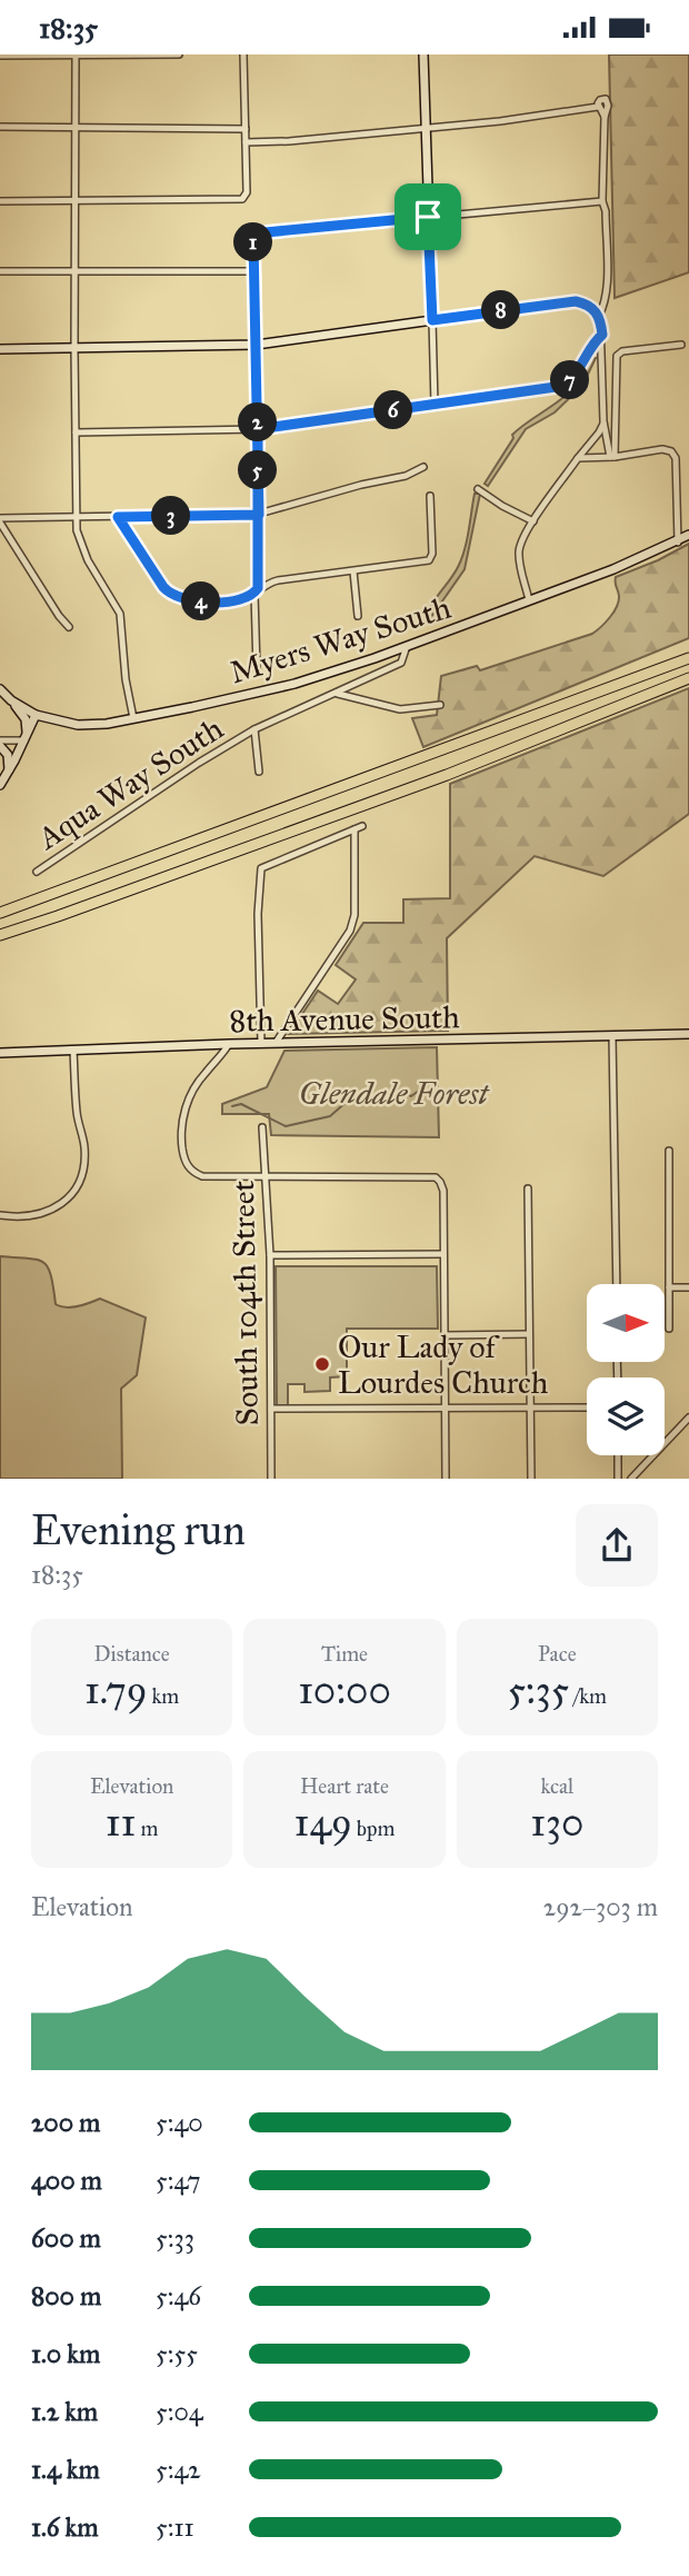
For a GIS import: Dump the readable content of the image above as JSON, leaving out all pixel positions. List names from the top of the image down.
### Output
{
  "streets": {
    "street": [
      "Myers Way South",
      "Aqua Way South",
      "8th Avenue South",
      "South 104th Street"
    ]
  },
  "crossings": [
    ["Myers Way South", "Aqua Way South"]
  ],
  "parks": ["Glendale Forest"],
  "places": ["Our Lady of Lourdes Church"],
  "north": "right",
  "page": {
    "status": "18:35",
    "pins": [
      "1",
      "8",
      "7",
      "6",
      "2",
      "5",
      "3",
      "4"
    ],
    "heading": ["Evening run", "18:35"],
    "stats": [
      ["Distance", "1.79 km"],
      ["Time", "10:00"],
      ["Pace", "5:35 /km"],
      ["Elevation", "11 m"],
      ["Heart rate", "149 bpm"],
      ["kcal", "130"]
    ],
    "chart": ["Elevation", "292–303 m"],
    "list": [
      {
        "name": "200 m",
        "note": "5:40"
      },
      {
        "name": "400 m",
        "note": "5:47"
      },
      {
        "name": "600 m",
        "note": "5:33"
      },
      {
        "name": "800 m",
        "note": "5:46"
      },
      {
        "name": "1.0 km",
        "note": "5:55"
      },
      {
        "name": "1.2 km",
        "note": "5:04"
      },
      {
        "name": "1.4 km",
        "note": "5:42"
      },
      {
        "name": "1.6 km",
        "note": "5:11"
      }
    ]
  }
}
